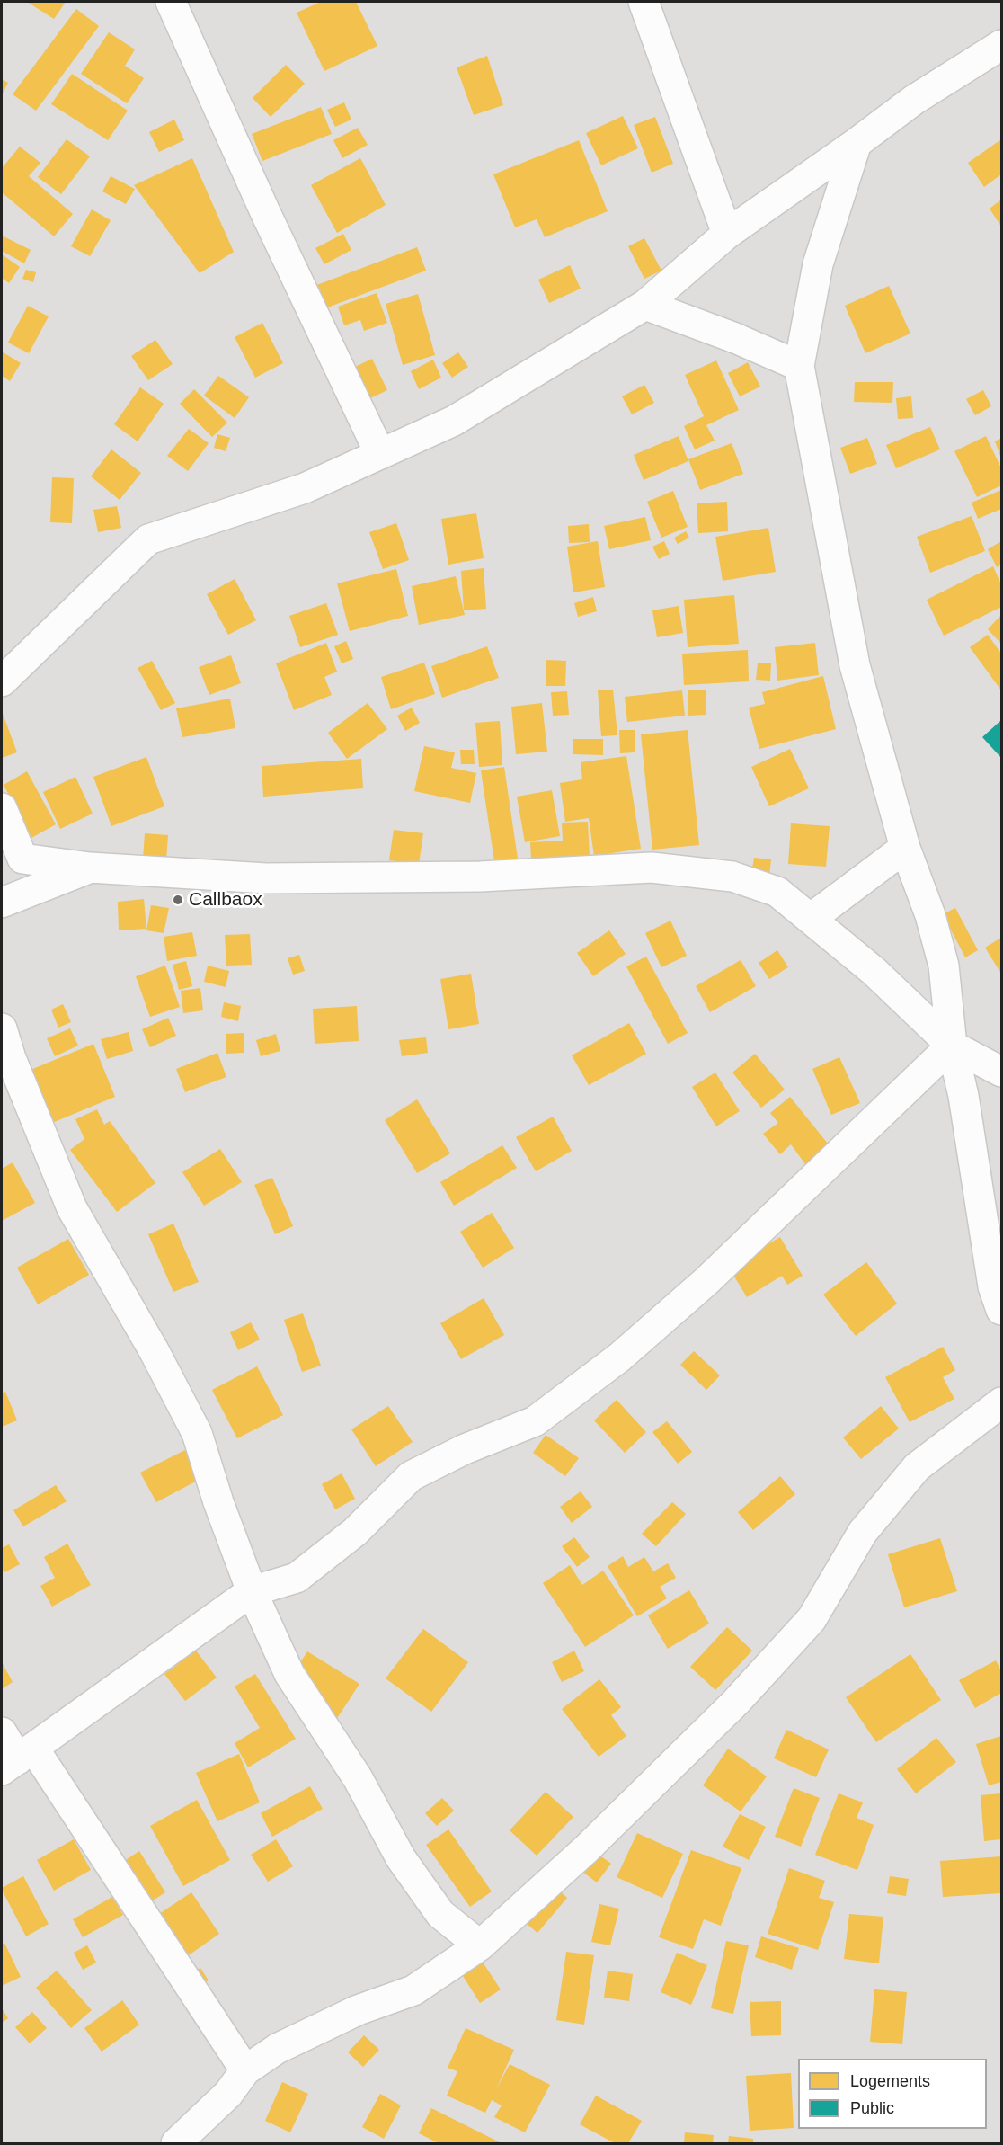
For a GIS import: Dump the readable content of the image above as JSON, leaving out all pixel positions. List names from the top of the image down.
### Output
{
  "places": ["Callbaox"],
  "legend": ["Logements", "Public"]
}
